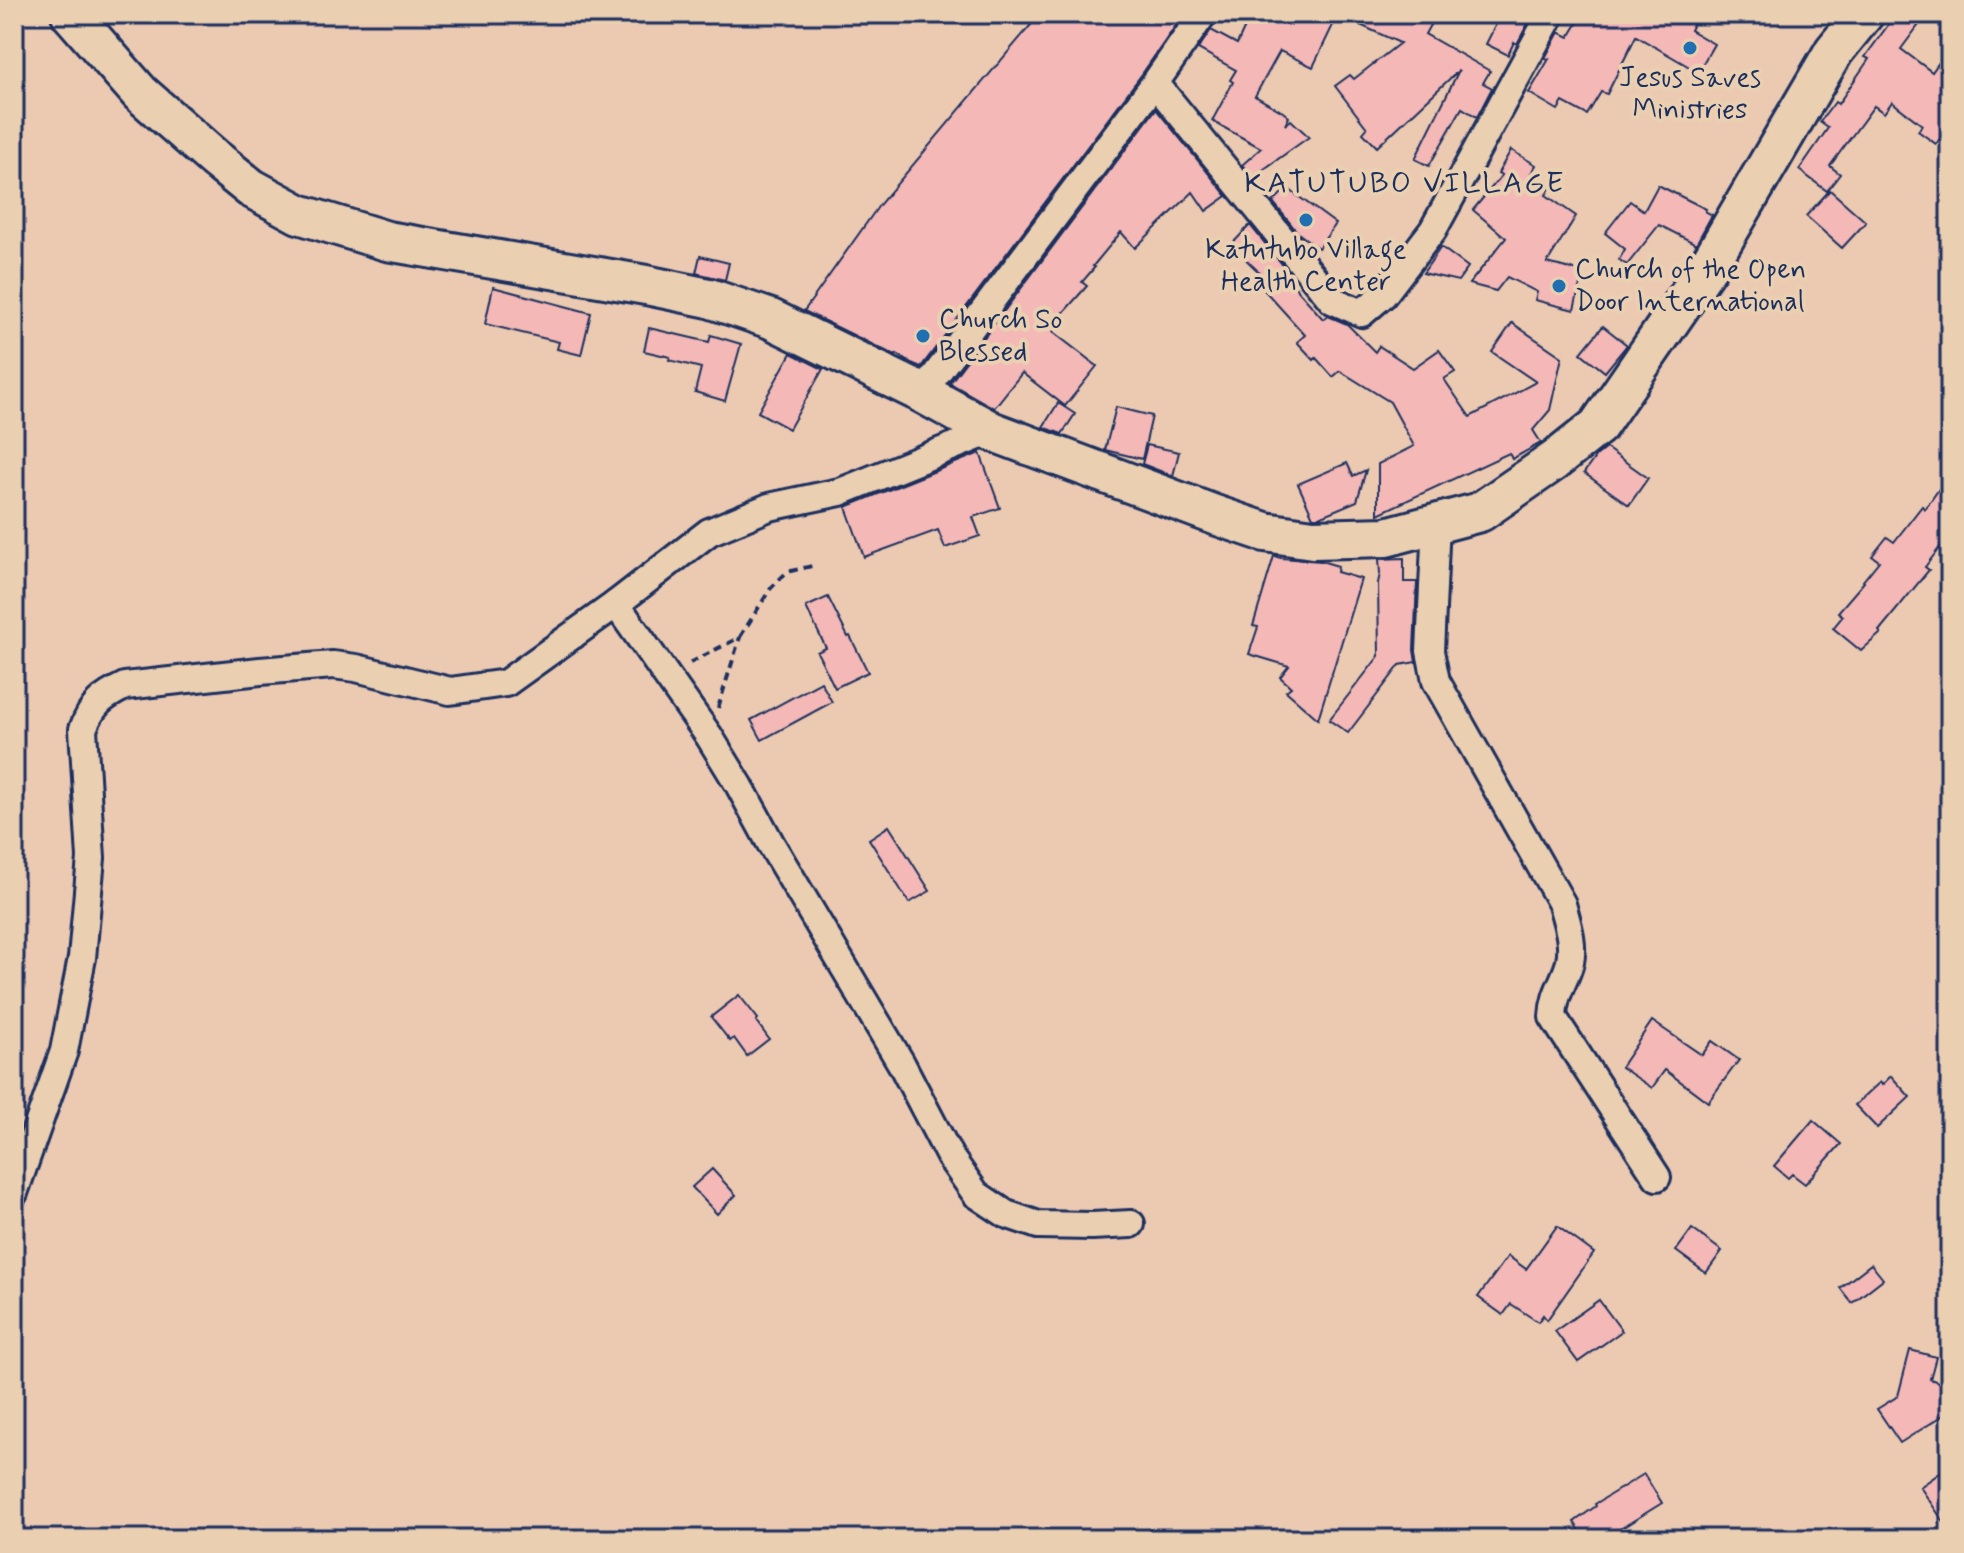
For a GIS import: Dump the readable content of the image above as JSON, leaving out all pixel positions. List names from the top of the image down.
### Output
{
  "districts": ["KATUTUBO VILLAGE"],
  "places": [
    "Jesus Saves Ministries",
    "Katutubo Village Health Center",
    "Church of the Open Door International",
    "Church So Blessed"
  ]
}
